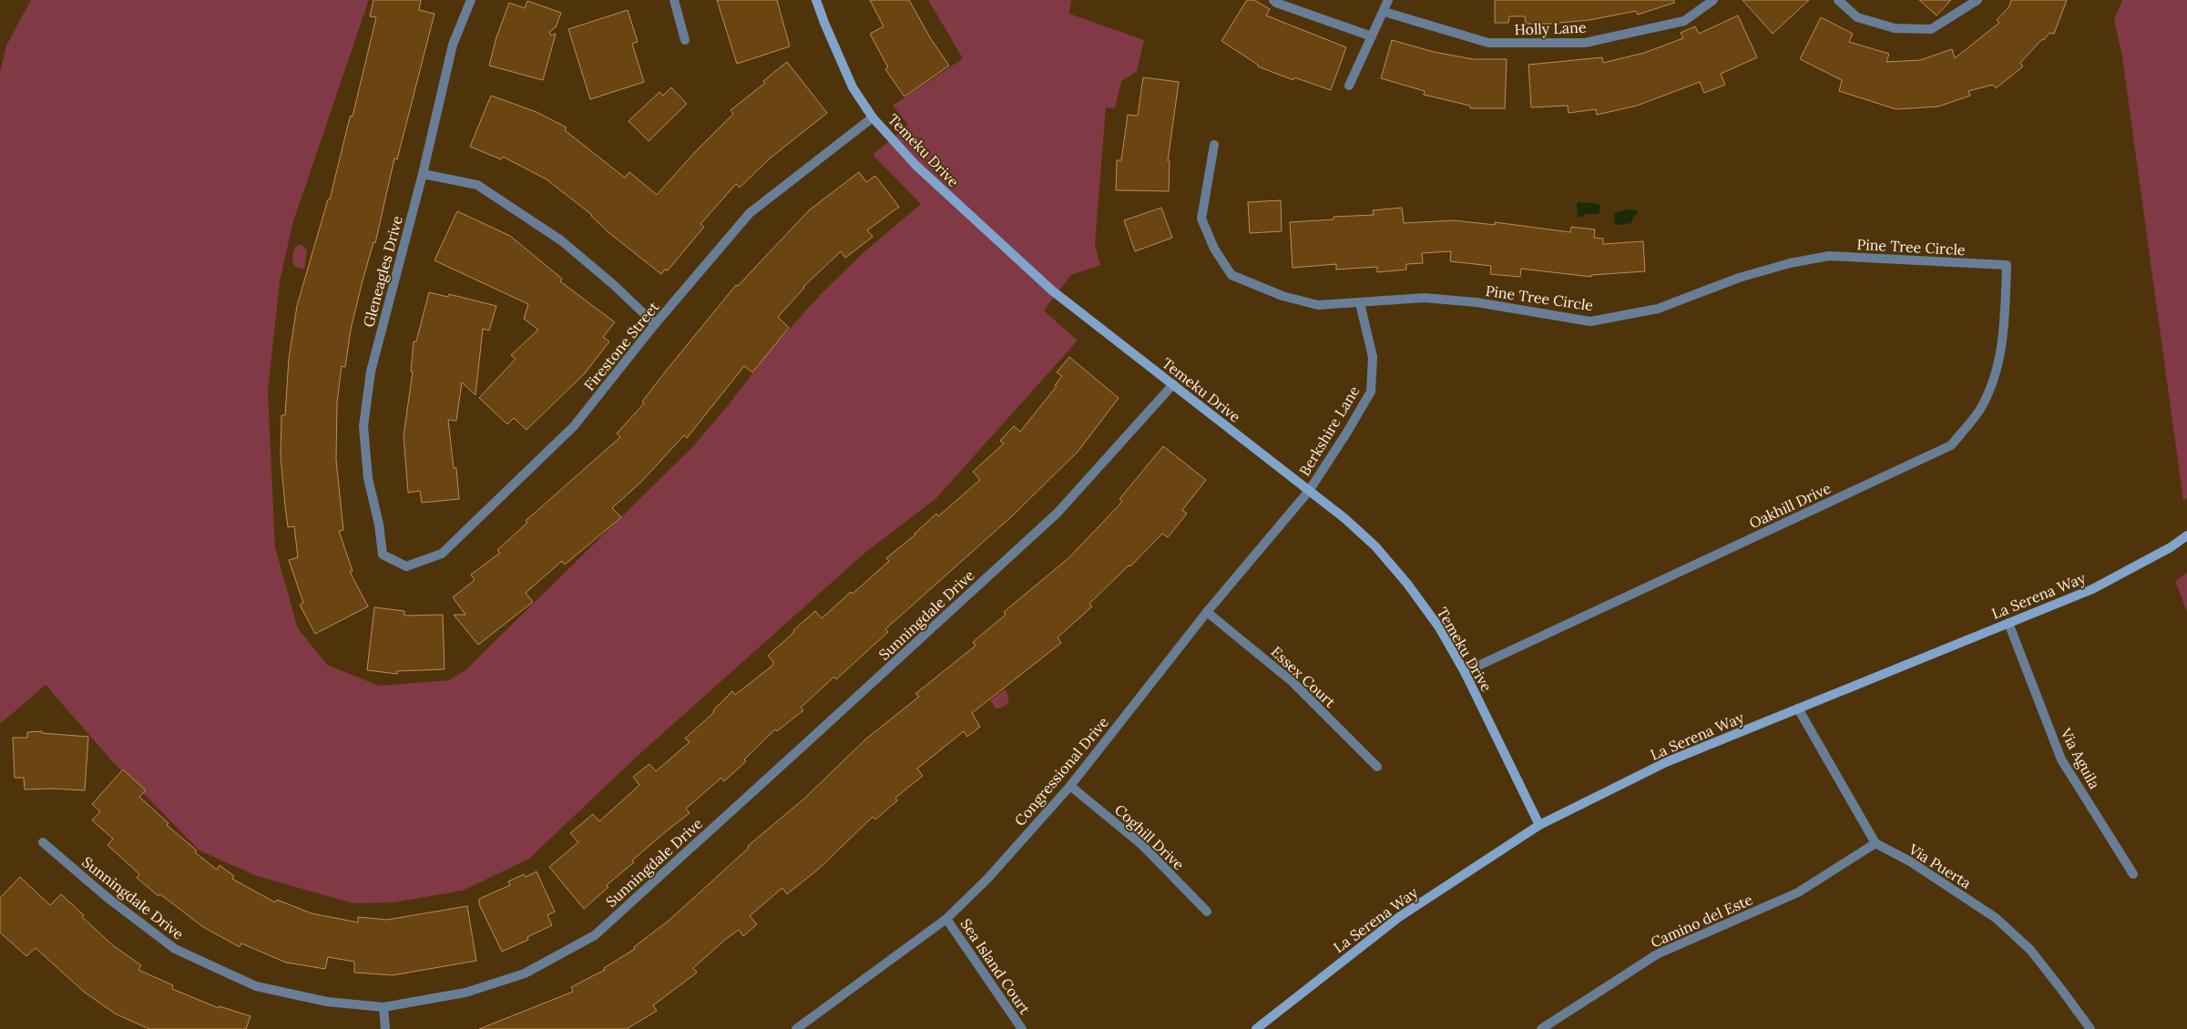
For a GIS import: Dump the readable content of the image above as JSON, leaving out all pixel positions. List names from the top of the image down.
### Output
{
  "streets": {
    "street": [
      "Holly Lane",
      "Temeku Drive",
      "Pine Tree Circle",
      "Gleneagles Drive",
      "Firestone Street",
      "Berkshire Lane",
      "Oakhill Drive",
      "La Serena Way",
      "Sunningdale Drive",
      "Essex Court",
      "Via Aguila",
      "Congressional Drive",
      "Coghill Drive",
      "Via Puerta",
      "Camino del Este",
      "Sea Island Court"
    ]
  },
  "crossings": [
    ["Temeku Drive", "Firestone Street"],
    ["Temeku Drive", "Berkshire Lane"],
    ["Temeku Drive", "Oakhill Drive"],
    ["Temeku Drive", "La Serena Way"],
    ["Temeku Drive", "Sunningdale Drive"],
    ["Temeku Drive", "Congressional Drive"],
    ["Pine Tree Circle", "Berkshire Lane"],
    ["Pine Tree Circle", "Oakhill Drive"],
    ["Gleneagles Drive", "Firestone Street"],
    ["Berkshire Lane", "Congressional Drive"],
    ["La Serena Way", "Via Aguila"],
    ["Essex Court", "Congressional Drive"],
    ["Congressional Drive", "Coghill Drive"],
    ["Congressional Drive", "Sea Island Court"],
    ["Via Puerta", "Camino del Este"]
  ]
}
